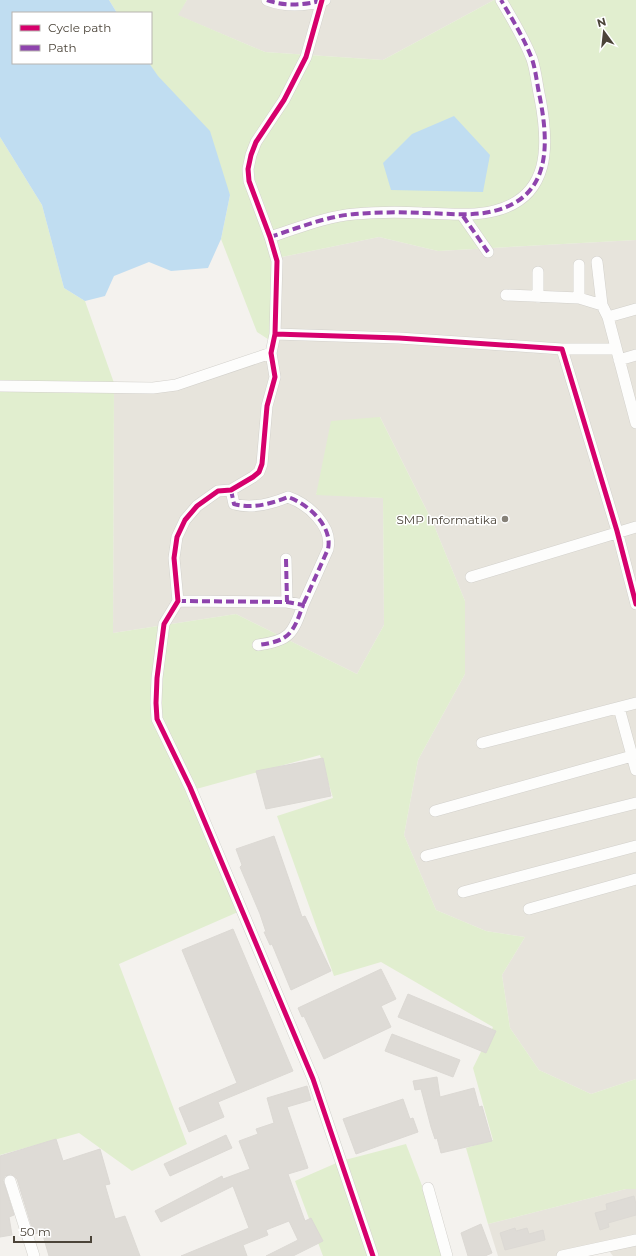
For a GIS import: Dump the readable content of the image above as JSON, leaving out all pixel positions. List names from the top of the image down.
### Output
{
  "places": ["SMP Informatika"],
  "legend": ["Cycle path", "Path"],
  "scale_bar": "50 m",
  "north": "top"
}
